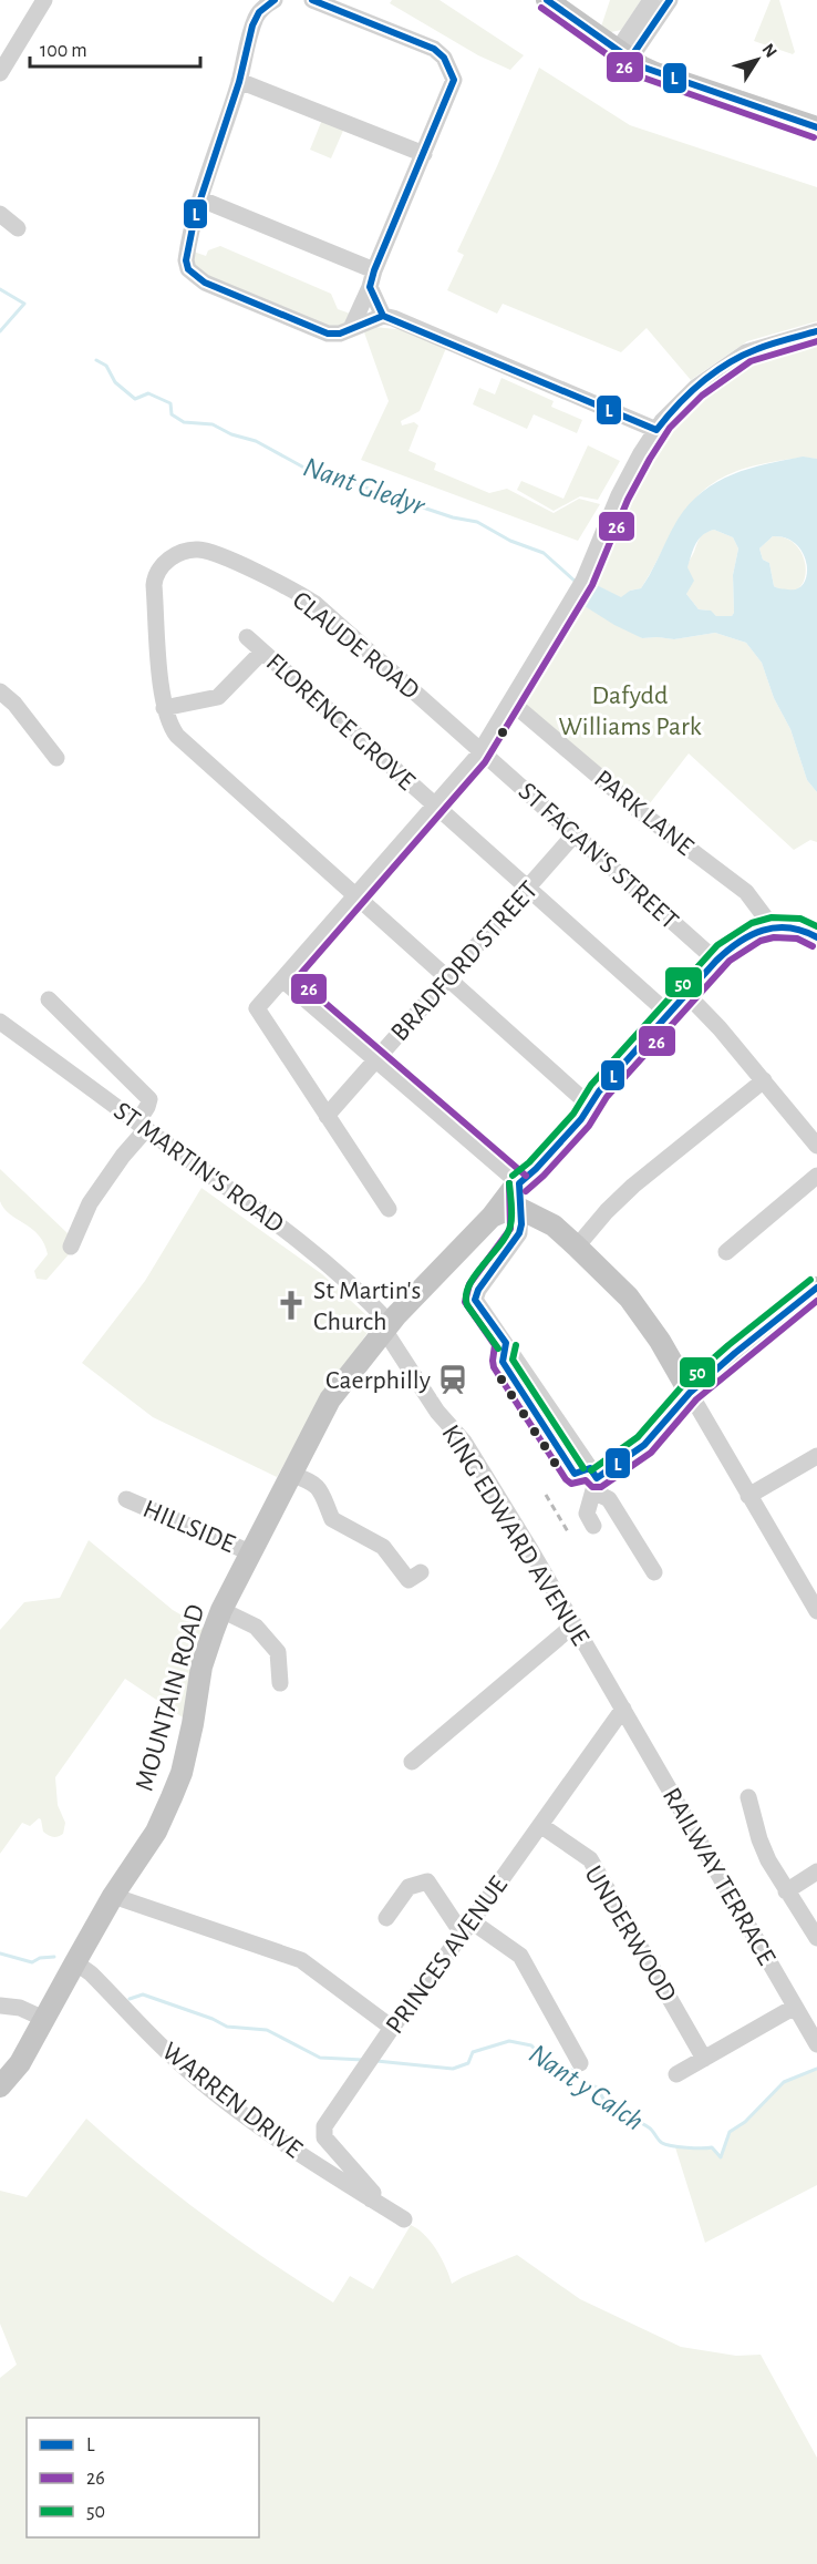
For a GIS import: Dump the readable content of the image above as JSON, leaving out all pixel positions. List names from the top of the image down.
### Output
{
  "streets": {
    "main road": ["MOUNTAIN ROAD"],
    "street": [
      "CLAUDE ROAD",
      "FLORENCE GROVE",
      "PARK LANE",
      "ST FAGAN'S STREET",
      "BRADFORD STREET",
      "ST MARTIN'S ROAD",
      "HILLSIDE",
      "KING EDWARD AVENUE",
      "RAILWAY TERRACE",
      "UNDERWOOD",
      "PRINCES AVENUE",
      "WARREN DRIVE"
    ]
  },
  "crossings": [
    ["CLAUDE ROAD", "ST FAGAN'S STREET"],
    ["CLAUDE ROAD", "BRADFORD STREET"],
    ["CLAUDE ROAD", "MOUNTAIN ROAD"],
    ["FLORENCE GROVE", "BRADFORD STREET"],
    ["FLORENCE GROVE", "MOUNTAIN ROAD"],
    ["PARK LANE", "MOUNTAIN ROAD"],
    ["ST FAGAN'S STREET", "BRADFORD STREET"],
    ["ST FAGAN'S STREET", "MOUNTAIN ROAD"],
    ["ST MARTIN'S ROAD", "KING EDWARD AVENUE"],
    ["ST MARTIN'S ROAD", "MOUNTAIN ROAD"],
    ["HILLSIDE", "MOUNTAIN ROAD"],
    ["KING EDWARD AVENUE", "MOUNTAIN ROAD"],
    ["KING EDWARD AVENUE", "RAILWAY TERRACE"],
    ["KING EDWARD AVENUE", "PRINCES AVENUE"],
    ["MOUNTAIN ROAD", "WARREN DRIVE"],
    ["RAILWAY TERRACE", "PRINCES AVENUE"],
    ["UNDERWOOD", "PRINCES AVENUE"],
    ["PRINCES AVENUE", "WARREN DRIVE"]
  ],
  "water": ["Nant Gledyr", "Nant y Calch"],
  "parks": ["Dafydd Williams Park"],
  "places": {
    "church": ["St Martin's Church"],
    "station": ["Caerphilly"]
  },
  "lines": ["transit line L", "transit line 26", "transit line 50"],
  "legend": ["L", "26", "50"],
  "scale_bar": "100 m",
  "north": "top right"
}
